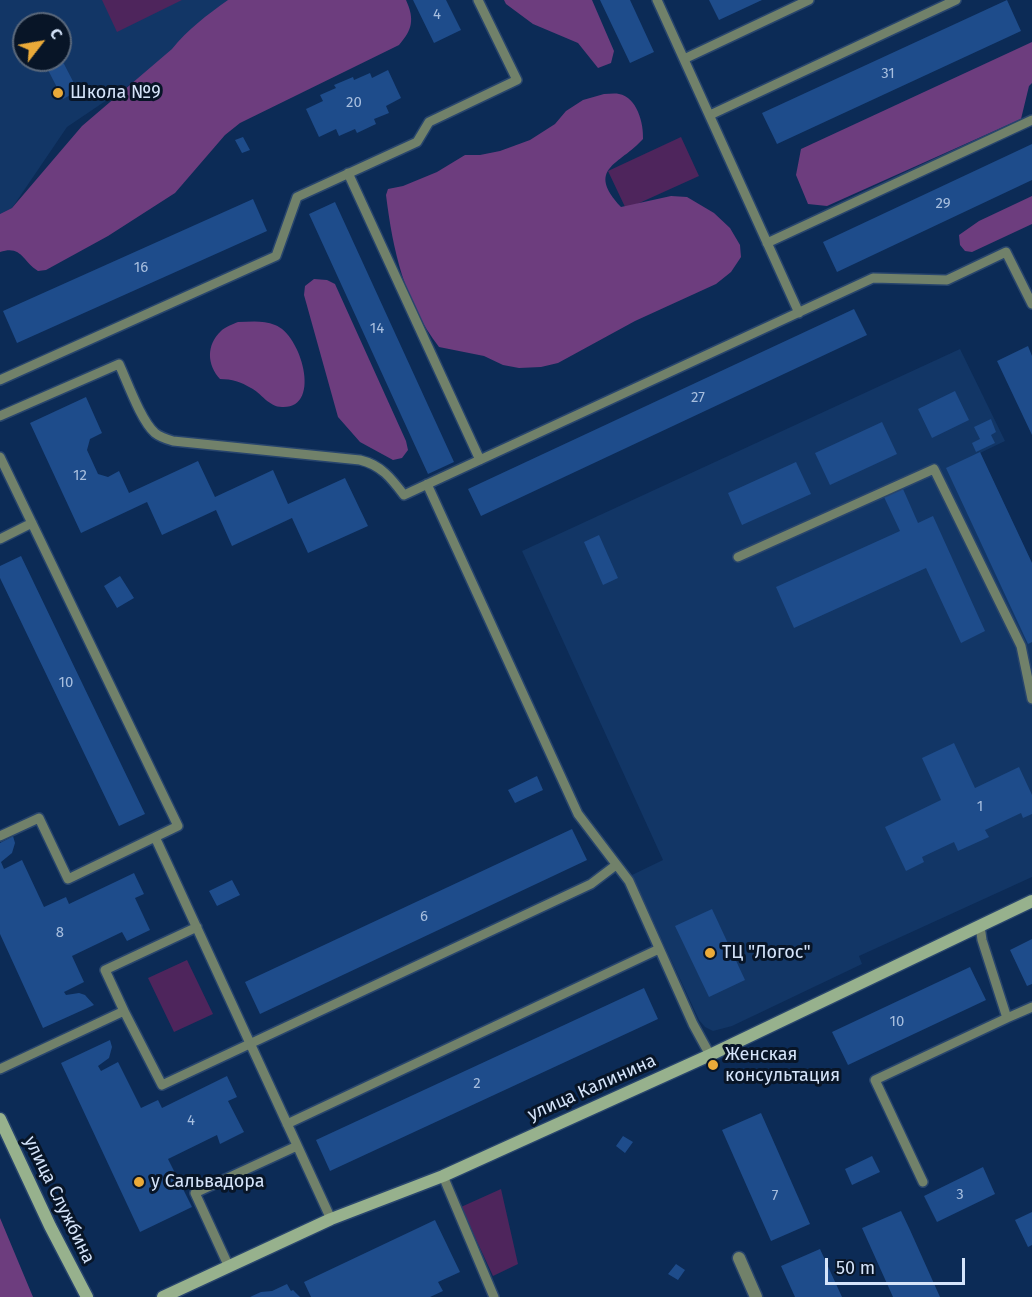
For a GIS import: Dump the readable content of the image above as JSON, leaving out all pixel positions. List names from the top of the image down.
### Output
{
  "streets": {
    "street": ["улица Калинина", "улица Службина"]
  },
  "places": [
    "Школа №9",
    "ТЦ \"Логос\"",
    "Женская консультация",
    "у Сальвадора"
  ],
  "house_numbers": [
    "4",
    "31",
    "20",
    "29",
    "16",
    "14",
    "27",
    "12",
    "10",
    "1",
    "6",
    "8",
    "10",
    "2",
    "4",
    "3",
    "7"
  ],
  "scale_bar": "50 m",
  "north": "top right"
}
